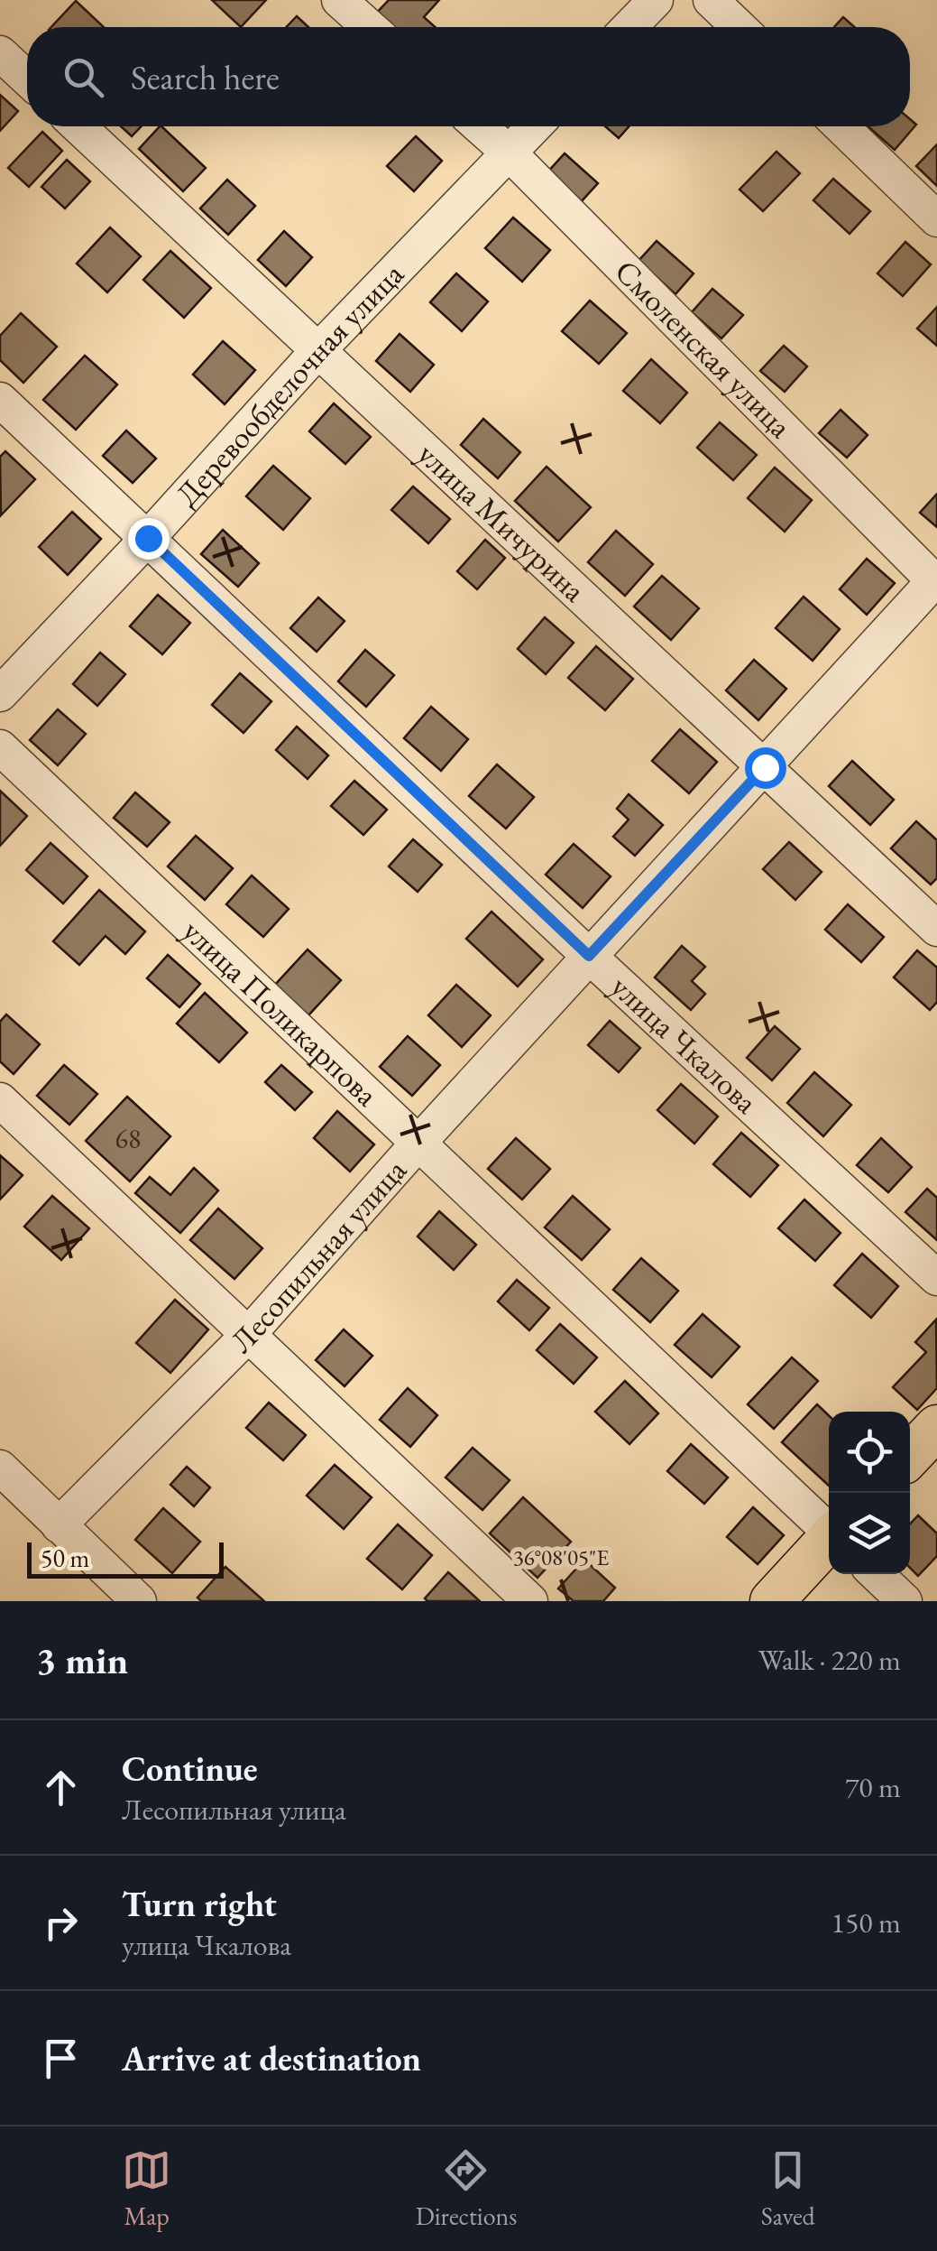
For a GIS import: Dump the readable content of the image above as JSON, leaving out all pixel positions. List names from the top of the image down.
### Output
{
  "streets": {
    "street": [
      "Смоленская улица",
      "Деревообделочная улица",
      "улица Мичурина",
      "улица Поликарпова",
      "улица Чкалова",
      "Лесопильная улица"
    ]
  },
  "crossings": [
    ["Смоленская улица", "Деревообделочная улица"],
    ["Смоленская улица", "Лесопильная улица"],
    ["Деревообделочная улица", "улица Мичурина"],
    ["Деревообделочная улица", "улица Чкалова"],
    ["улица Мичурина", "Лесопильная улица"],
    ["улица Поликарпова", "Лесопильная улица"],
    ["улица Чкалова", "Лесопильная улица"]
  ],
  "house_numbers": ["68"],
  "scale_bar": "50 m",
  "page": {
    "search": "Search here",
    "scale": "50 m",
    "heading": ["3 min", "Walk · 220 m"],
    "list": [
      ["Continue", "Лесопильная улица", "70 m"],
      ["Turn right", "улица Чкалова", "150 m"],
      "Arrive at destination"
    ],
    "nav": ["Map", "Directions", "Saved"]
  },
  "coordinates": ["36°08'05\"E"]
}
